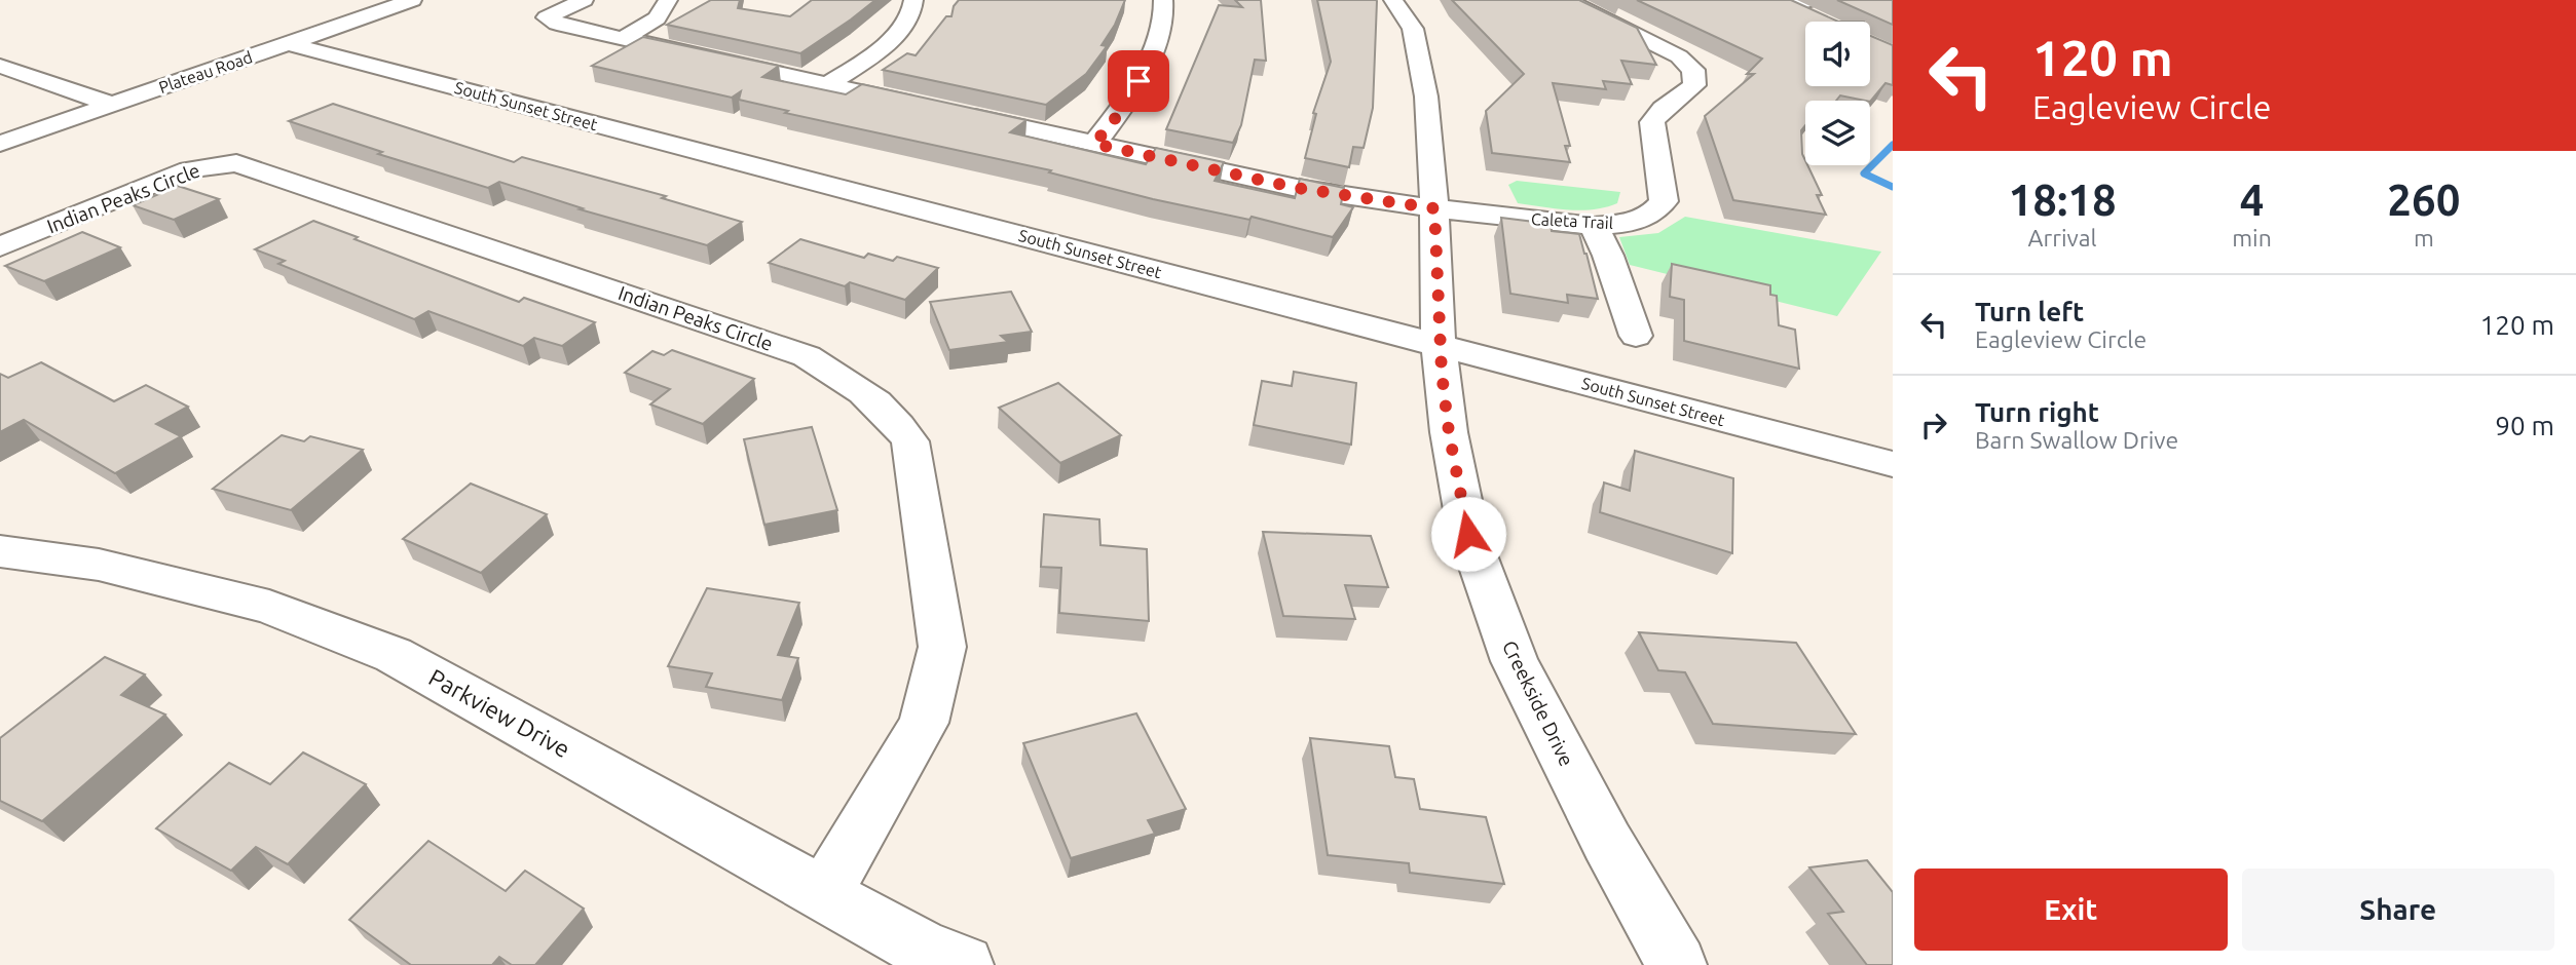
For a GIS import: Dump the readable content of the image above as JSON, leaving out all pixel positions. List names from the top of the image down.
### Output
{
  "streets": {
    "street": [
      "Plateau Road",
      "South Sunset Street",
      "Indian Peaks Circle",
      "Caleta Trail",
      "Creekside Drive",
      "Parkview Drive"
    ]
  },
  "crossings": [
    ["Plateau Road", "South Sunset Street"],
    ["South Sunset Street", "Creekside Drive"],
    ["Indian Peaks Circle", "Parkview Drive"],
    ["Caleta Trail", "Creekside Drive"]
  ],
  "page": {
    "turn": ["120 m", "Eagleview Circle"],
    "eta": [
      "18:18",
      "Arrival",
      "4",
      "min",
      "260",
      "m"
    ],
    "list": [
      {
        "name": "Turn left",
        "note": "Eagleview Circle",
        "value": "120 m"
      },
      {
        "name": "Turn right",
        "note": "Barn Swallow Drive",
        "value": "90 m"
      }
    ],
    "buttons": ["Exit", "Share"]
  }
}
